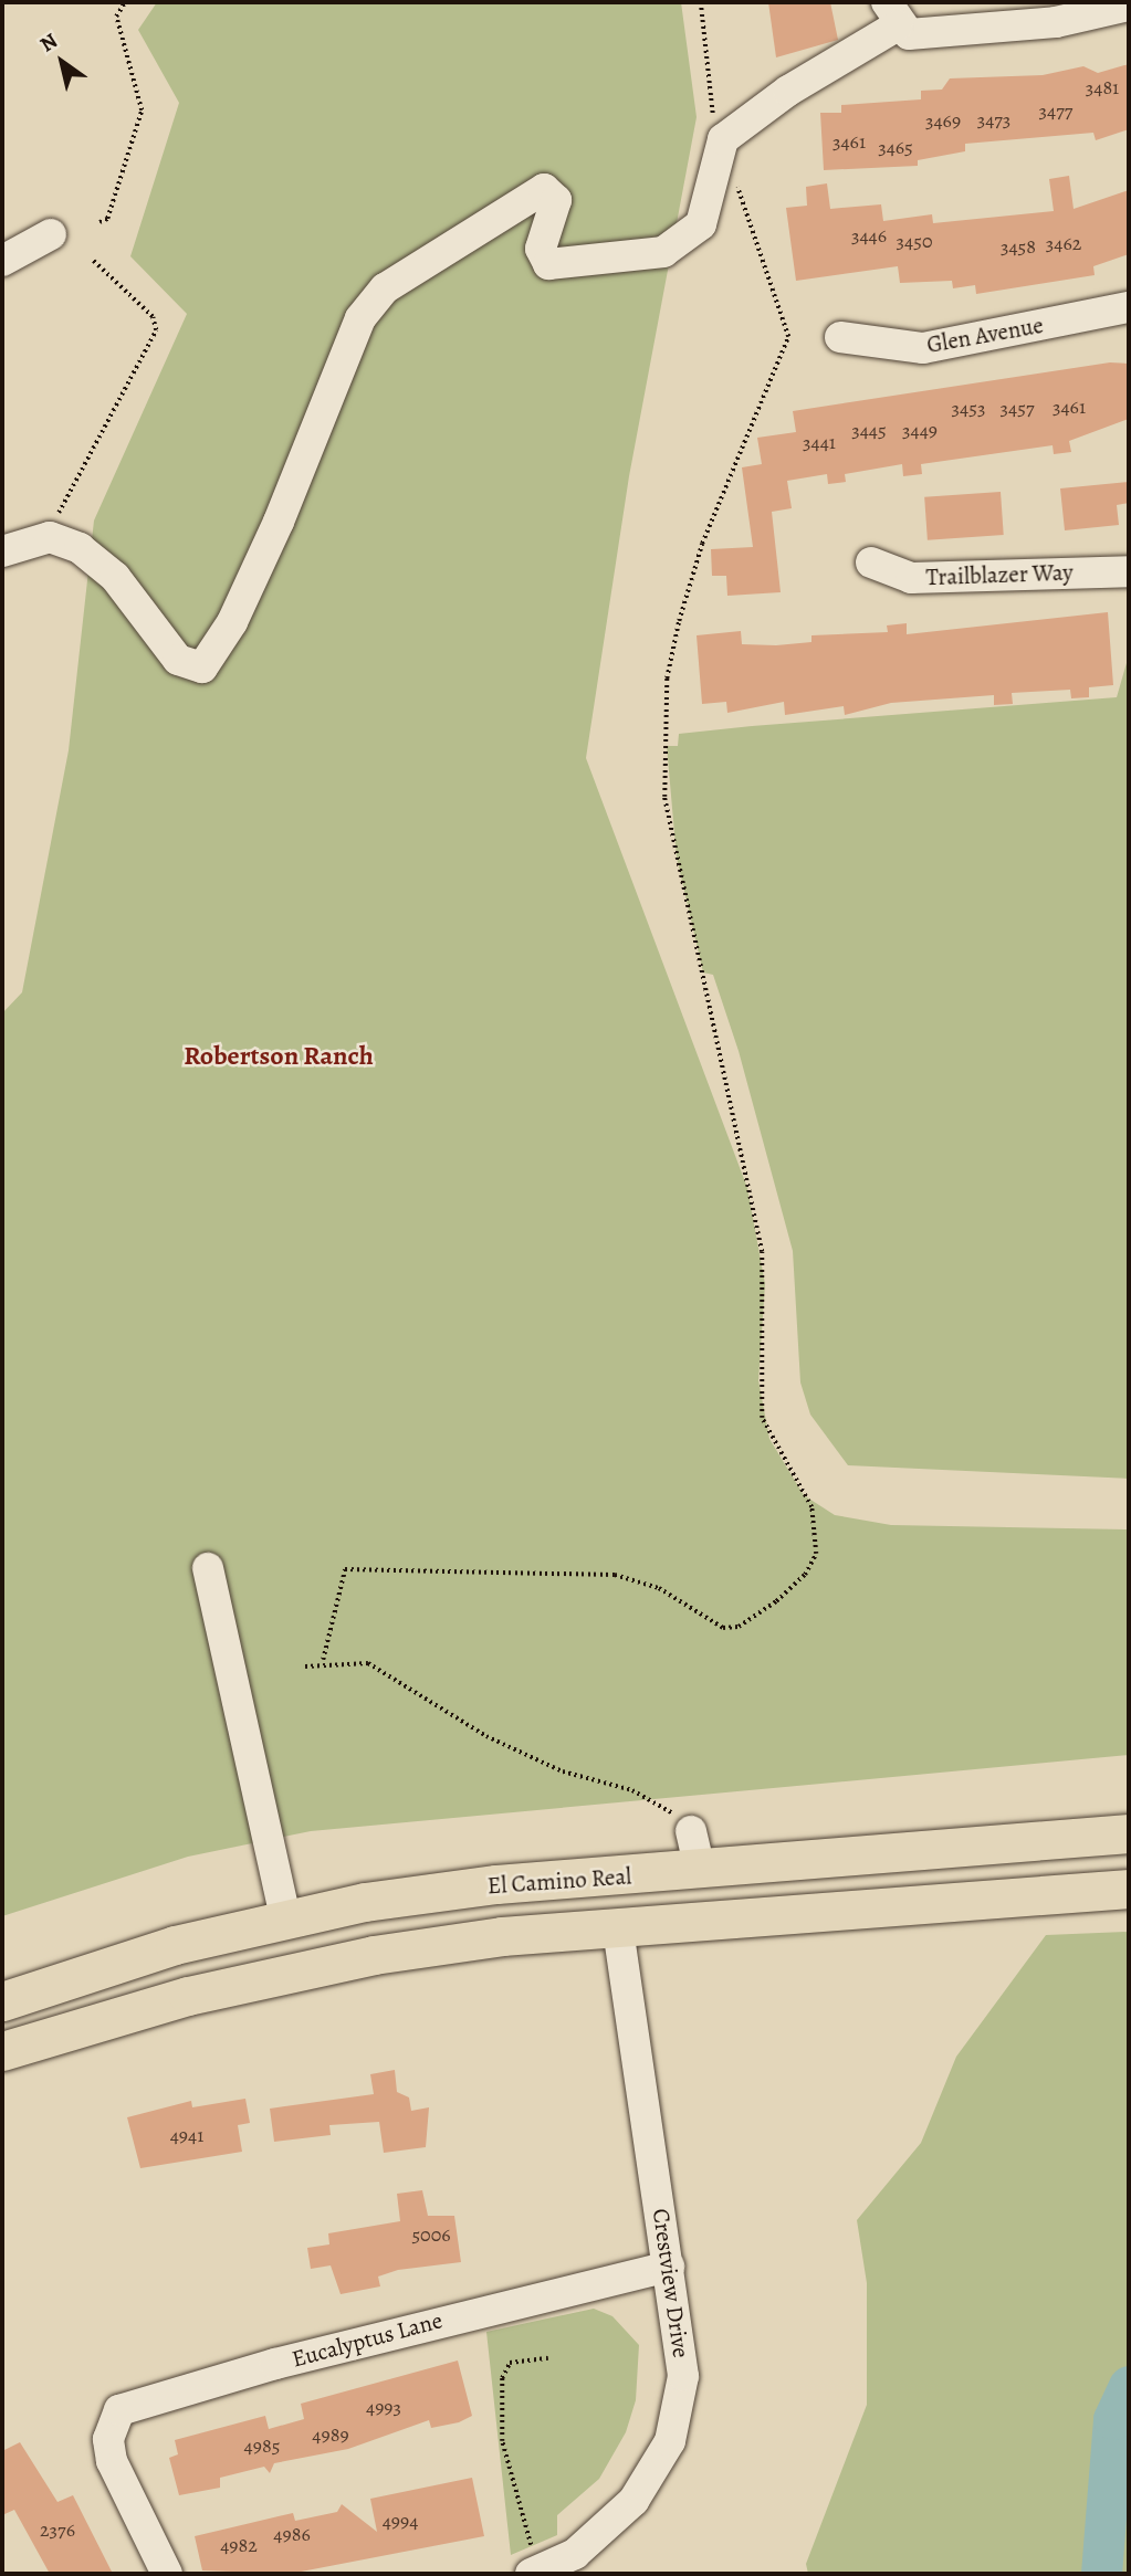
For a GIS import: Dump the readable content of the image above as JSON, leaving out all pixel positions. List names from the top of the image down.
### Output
{
  "streets": {
    "main road": ["El Camino Real"],
    "street": [
      "Glen Avenue",
      "Trailblazer Way",
      "Crestview Drive",
      "Eucalyptus Lane"
    ]
  },
  "crossings": [
    ["Crestview Drive", "Eucalyptus Lane"]
  ],
  "districts": ["Robertson Ranch"],
  "house_numbers": [
    "3481",
    "3477",
    "3473",
    "3469",
    "3461",
    "3465",
    "3446",
    "3450",
    "3462",
    "3458",
    "3461",
    "3453",
    "3457",
    "3445",
    "3449",
    "3441",
    "4941",
    "5006",
    "4993",
    "4989",
    "4985",
    "4994",
    "2376",
    "4986",
    "4982"
  ],
  "north": "top left"
}
